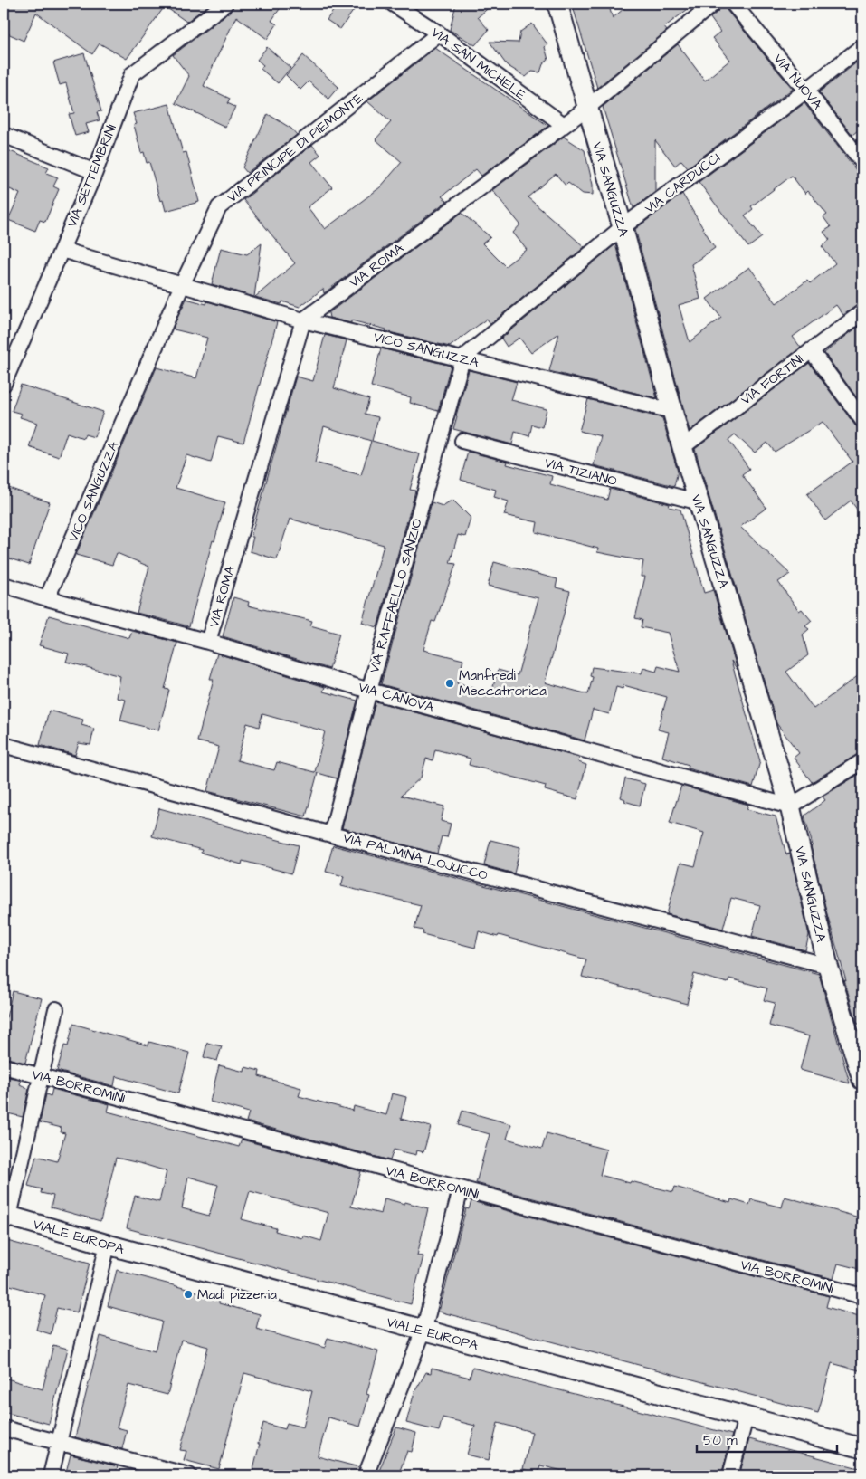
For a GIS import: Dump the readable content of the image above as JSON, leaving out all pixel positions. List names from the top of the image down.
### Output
{
  "streets": {
    "street": [
      "VIA SAN MICHELE",
      "VIA NUOVA",
      "VIA PRINCIPE DI PIEMONTE",
      "VIA SETTEMBRINI",
      "VIA CARDUCCI",
      "VIA SANGUZZA",
      "VIA ROMA",
      "VICO SANGUZZA",
      "VIA FORTINI",
      "VIA TIZIANO",
      "VIA RAFFAELLO SANZIO",
      "VIA CANOVA",
      "VIA PALMINA LOJUCCO",
      "VIA BORROMINI",
      "VIALE EUROPA"
    ]
  },
  "crossings": [
    ["VIA SAN MICHELE", "VIA PRINCIPE DI PIEMONTE"],
    ["VIA SAN MICHELE", "VIA ROMA"],
    ["VIA NUOVA", "VIA CARDUCCI"],
    ["VIA PRINCIPE DI PIEMONTE", "VICO SANGUZZA"],
    ["VIA SETTEMBRINI", "VICO SANGUZZA"],
    ["VIA CARDUCCI", "VIA SANGUZZA"],
    ["VIA CARDUCCI", "VICO SANGUZZA"],
    ["VIA CARDUCCI", "VIA RAFFAELLO SANZIO"],
    ["VIA SANGUZZA", "VIA ROMA"],
    ["VIA SANGUZZA", "VICO SANGUZZA"],
    ["VIA SANGUZZA", "VIA FORTINI"],
    ["VIA SANGUZZA", "VIA TIZIANO"],
    ["VIA SANGUZZA", "VIA CANOVA"],
    ["VIA SANGUZZA", "VIA PALMINA LOJUCCO"],
    ["VIA ROMA", "VICO SANGUZZA"],
    ["VIA ROMA", "VIA CANOVA"],
    ["VICO SANGUZZA", "VIA RAFFAELLO SANZIO"],
    ["VICO SANGUZZA", "VIA CANOVA"],
    ["VIA RAFFAELLO SANZIO", "VIA CANOVA"],
    ["VIA RAFFAELLO SANZIO", "VIA PALMINA LOJUCCO"]
  ],
  "places": ["Manfredi Meccatronica", "Madì pizzeria"],
  "scale_bar": "50 m"
}
